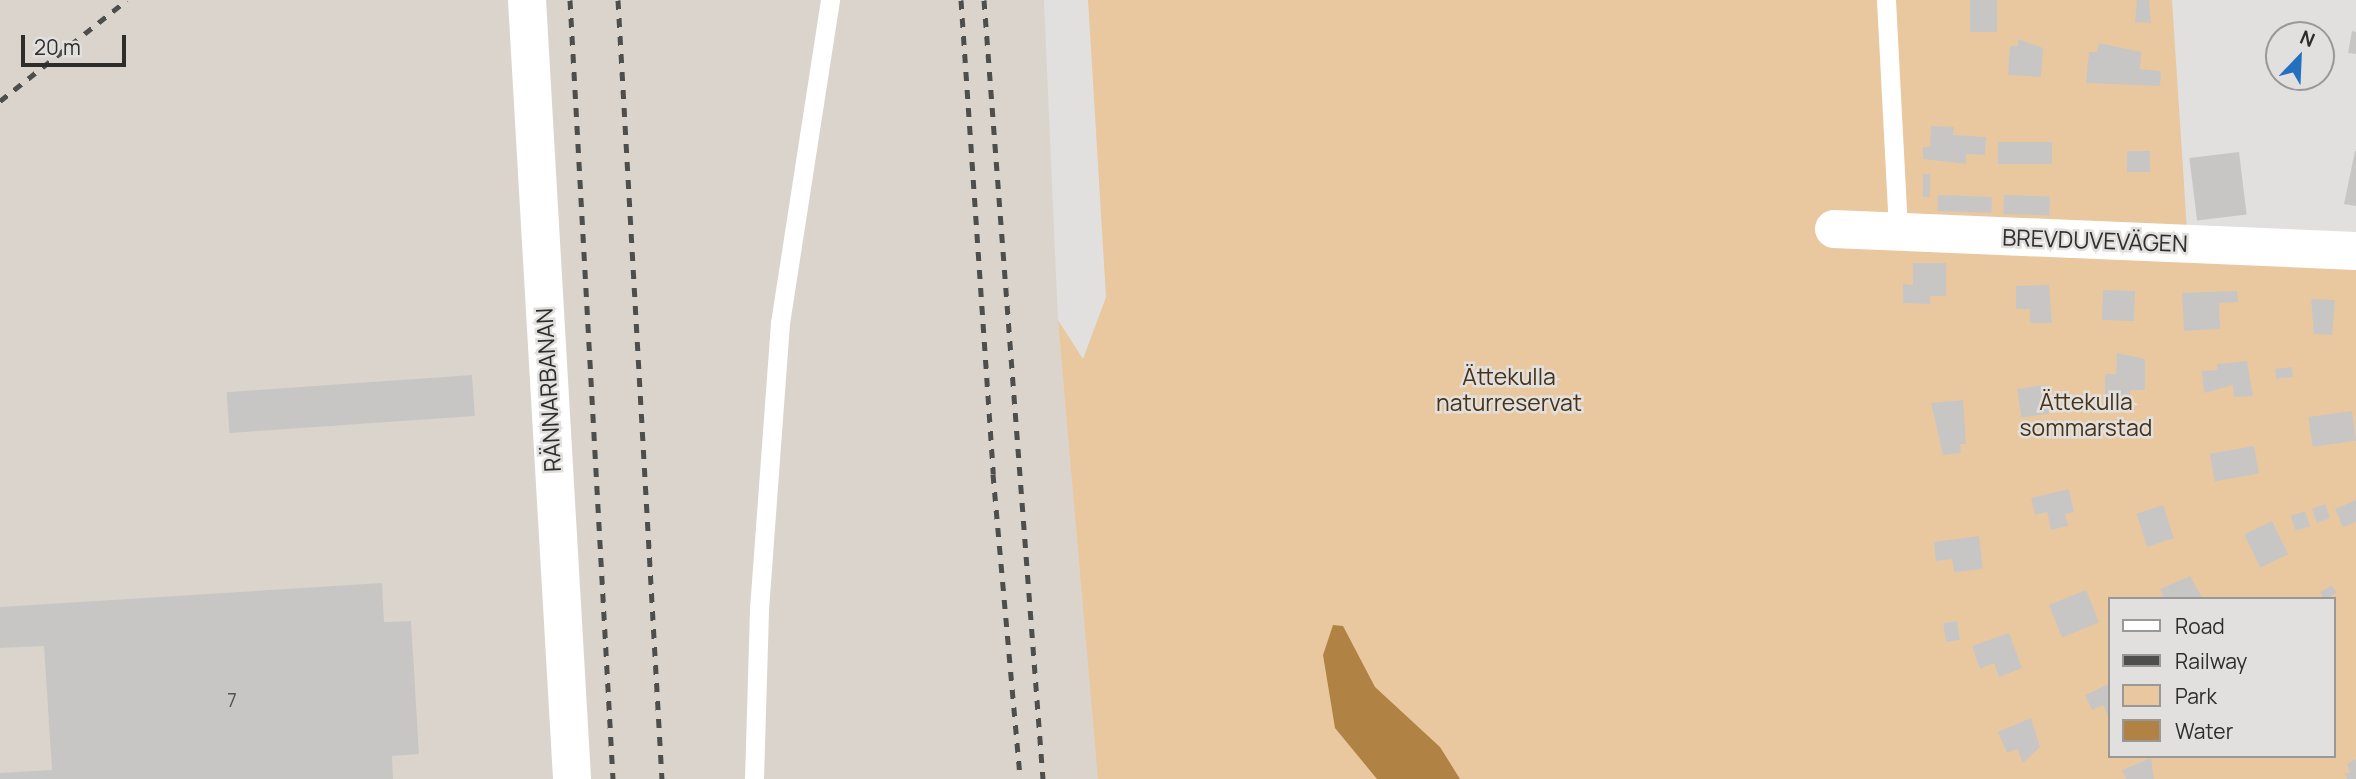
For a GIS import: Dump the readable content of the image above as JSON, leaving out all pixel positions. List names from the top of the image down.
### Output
{
  "streets": {
    "street": ["BREVDUVEVÄGEN", "RÄNNARBANAN"]
  },
  "parks": ["Ättekulla naturreservat", "Ättekulla sommarstad"],
  "house_numbers": ["7"],
  "legend": [
    "Road",
    "Railway",
    "Park",
    "Water"
  ],
  "scale_bar": "20 m",
  "north": "top right"
}
